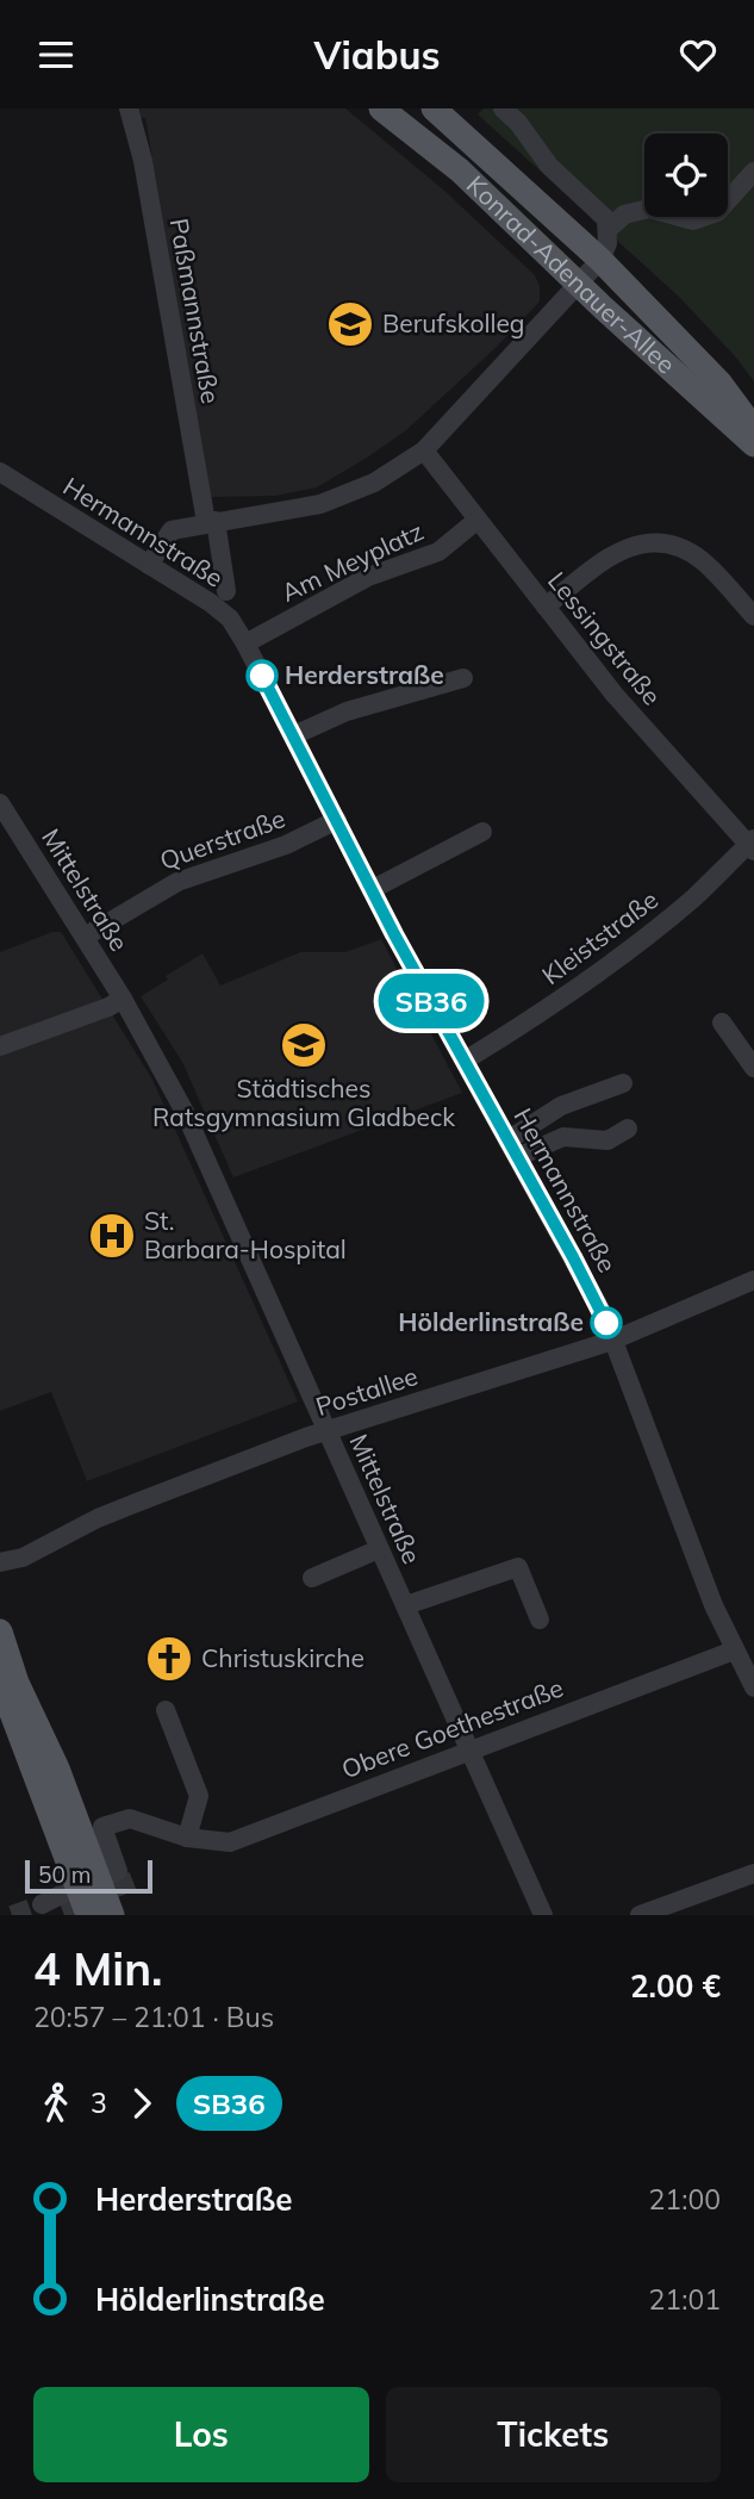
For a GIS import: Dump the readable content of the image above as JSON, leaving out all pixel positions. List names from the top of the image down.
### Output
{
  "streets": {
    "main road": ["Konrad-Adenauer-Allee"],
    "street": [
      "Paßmannstraße",
      "Hermannstraße",
      "Am Meyplatz",
      "Lessingstraße",
      "Querstraße",
      "Mittelstraße",
      "Kleiststraße",
      "Postallee",
      "Obere Goethestraße"
    ]
  },
  "crossings": [
    ["Hermannstraße", "Am Meyplatz"],
    ["Hermannstraße", "Querstraße"],
    ["Hermannstraße", "Kleiststraße"],
    ["Hermannstraße", "Postallee"],
    ["Hermannstraße", "Obere Goethestraße"],
    ["Am Meyplatz", "Lessingstraße"],
    ["Lessingstraße", "Kleiststraße"],
    ["Querstraße", "Mittelstraße"],
    ["Mittelstraße", "Postallee"],
    ["Mittelstraße", "Obere Goethestraße"]
  ],
  "places": {
    "school or university": ["Berufskolleg", "Städtisches Ratsgymnasium Gladbeck"],
    "other": ["Herderstraße", "Hölderlinstraße"],
    "hospital": ["St. Barbara-Hospital"],
    "church": ["Christuskirche"]
  },
  "lines": ["bus line SB36"],
  "scale_bar": "50 m",
  "page": {
    "header": "Viabus",
    "on_map": "SB36",
    "scale": "50 m",
    "heading": ["4 Min.", "20:57 – 21:01 · Bus", "2.00 €"],
    "legs": ["3", "SB36"],
    "list": [
      {
        "name": "Herderstraße",
        "value": "21:00"
      },
      {
        "name": "Hölderlinstraße",
        "value": "21:01"
      }
    ],
    "buttons": ["Los", "Tickets"]
  }
}
